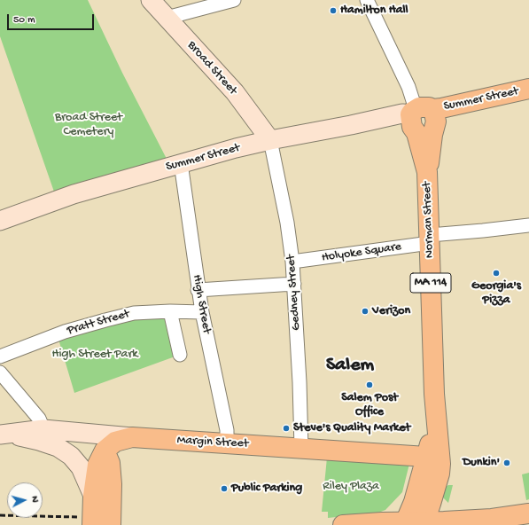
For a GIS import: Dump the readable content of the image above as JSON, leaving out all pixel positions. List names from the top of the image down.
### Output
{
  "streets": {
    "main road": [
      "Summer Street",
      "Norman Street",
      "MA 114",
      "Margin Street"
    ],
    "street": [
      "Broad Street",
      "Holyoke Square",
      "Gedney Street",
      "High Street",
      "Pratt Street"
    ]
  },
  "crossings": [
    ["Broad Street", "Summer Street"],
    ["Broad Street", "Gedney Street"],
    ["Summer Street", "Norman Street"],
    ["Summer Street", "Gedney Street"],
    ["Summer Street", "High Street"],
    ["Norman Street", "Holyoke Square"],
    ["Norman Street", "Margin Street"],
    ["Holyoke Square", "Gedney Street"],
    ["Gedney Street", "Margin Street"],
    ["High Street", "Pratt Street"],
    ["High Street", "Margin Street"]
  ],
  "districts": ["Salem"],
  "parks": ["Broad Street Cemetery", "High Street Park", "Riley Plaza"],
  "places": [
    "Hamilton Hall",
    "Georgia's Pizza",
    "Verizon",
    "Salem Post Office",
    "Steve's Quality Market",
    "Dunkin'",
    "Public Parking"
  ],
  "scale_bar": "50 m",
  "north": "right"
}
